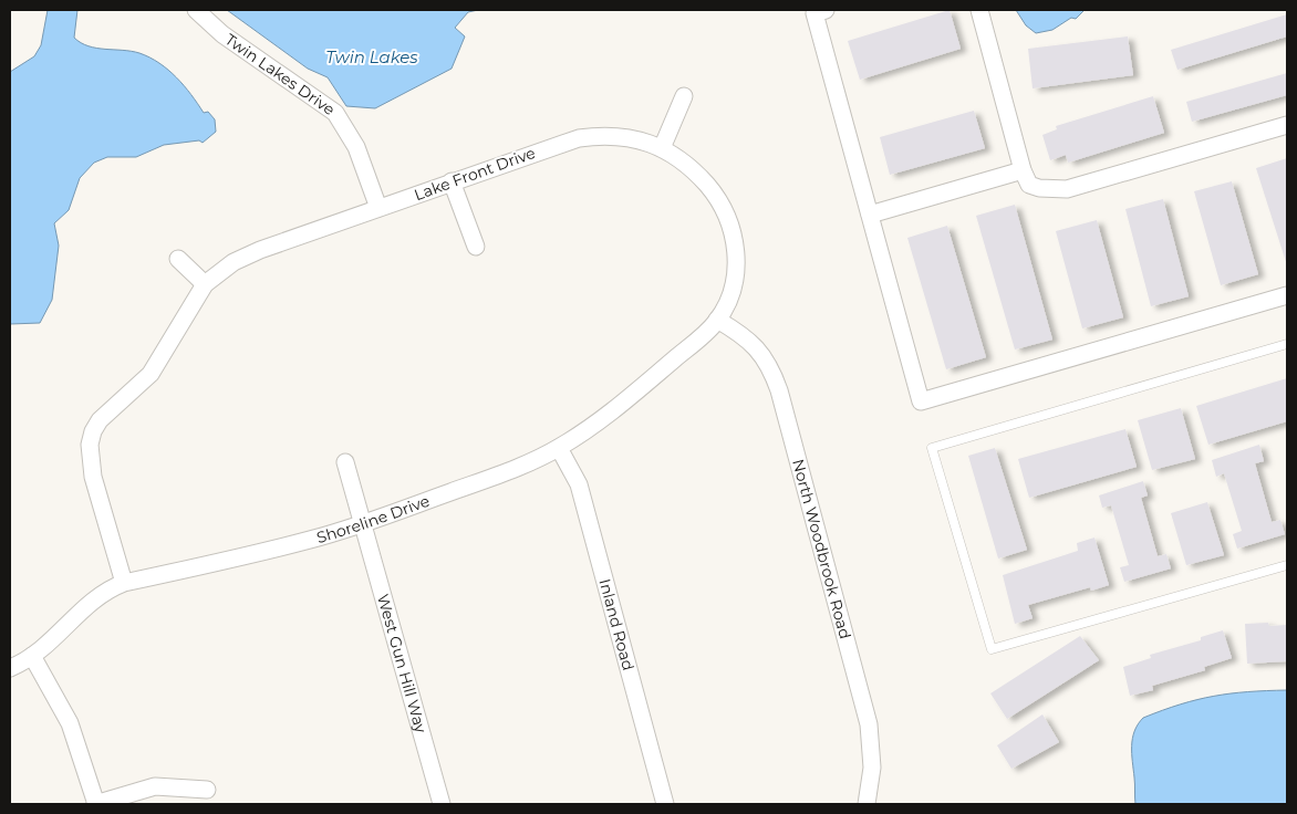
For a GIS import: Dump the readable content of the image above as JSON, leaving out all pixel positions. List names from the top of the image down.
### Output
{
  "streets": {
    "street": [
      "Twin Lakes Drive",
      "Lake Front Drive",
      "Shoreline Drive",
      "North Woodbrook Road",
      "Inland Road",
      "West Gun Hill Way"
    ]
  },
  "crossings": [
    ["Twin Lakes Drive", "Lake Front Drive"],
    ["Lake Front Drive", "Shoreline Drive"],
    ["Lake Front Drive", "North Woodbrook Road"],
    ["Shoreline Drive", "North Woodbrook Road"],
    ["Shoreline Drive", "Inland Road"],
    ["Shoreline Drive", "West Gun Hill Way"]
  ],
  "water": ["Twin Lakes"]
}
